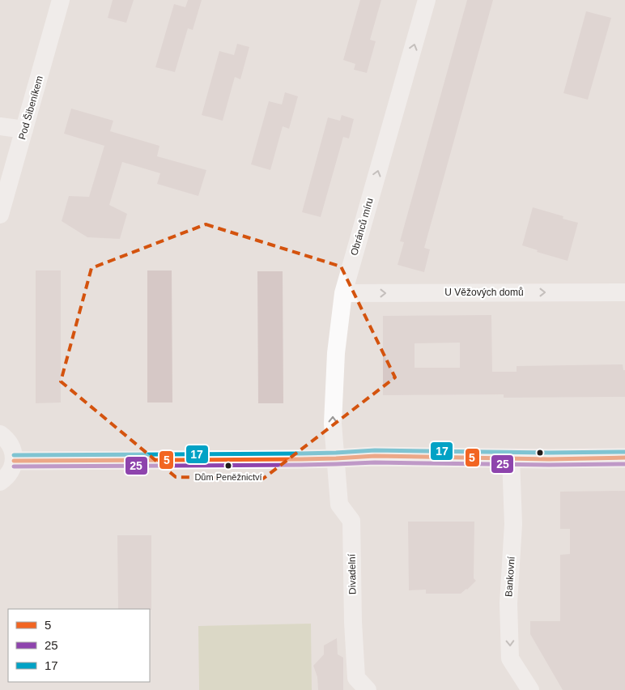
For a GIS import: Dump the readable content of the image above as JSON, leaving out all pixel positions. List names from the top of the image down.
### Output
{
  "streets": {
    "street": [
      "Pod Šibeníkem",
      "Obránců míru",
      "U Věžových domů",
      "Divadelní",
      "Bankovní"
    ]
  },
  "crossings": [
    ["Obránců míru", "U Věžových domů"],
    ["Obránců míru", "Divadelní"]
  ],
  "one_way": ["Obránců míru", "U Věžových domů", "Bankovní"],
  "places": ["Dům Peněžnictví"],
  "lines": ["transit line 17", "transit line 5", "transit line 25"],
  "legend": ["5", "25", "17"]
}
